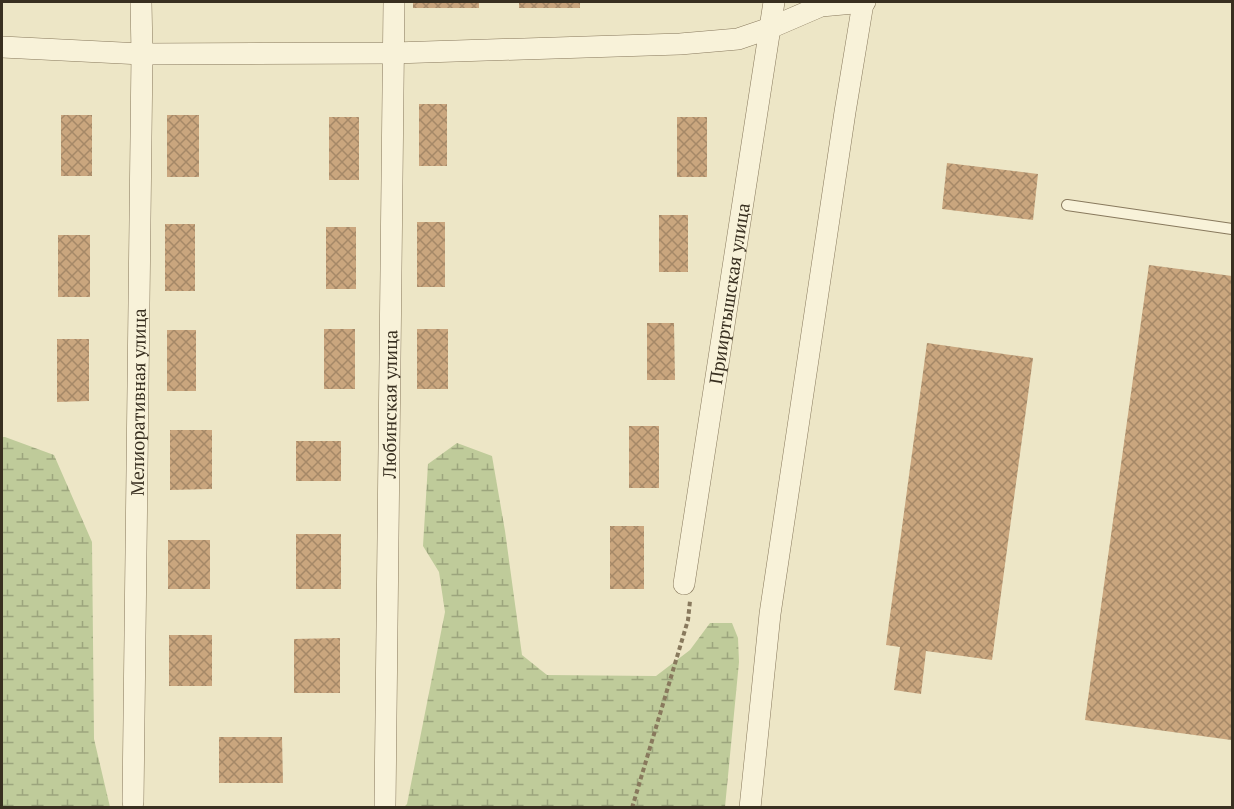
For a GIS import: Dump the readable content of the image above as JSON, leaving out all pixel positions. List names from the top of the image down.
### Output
{
  "streets": {
    "street": ["Прииртышская улица", "Мелиоративная улица", "Любинская улица"]
  }
}
